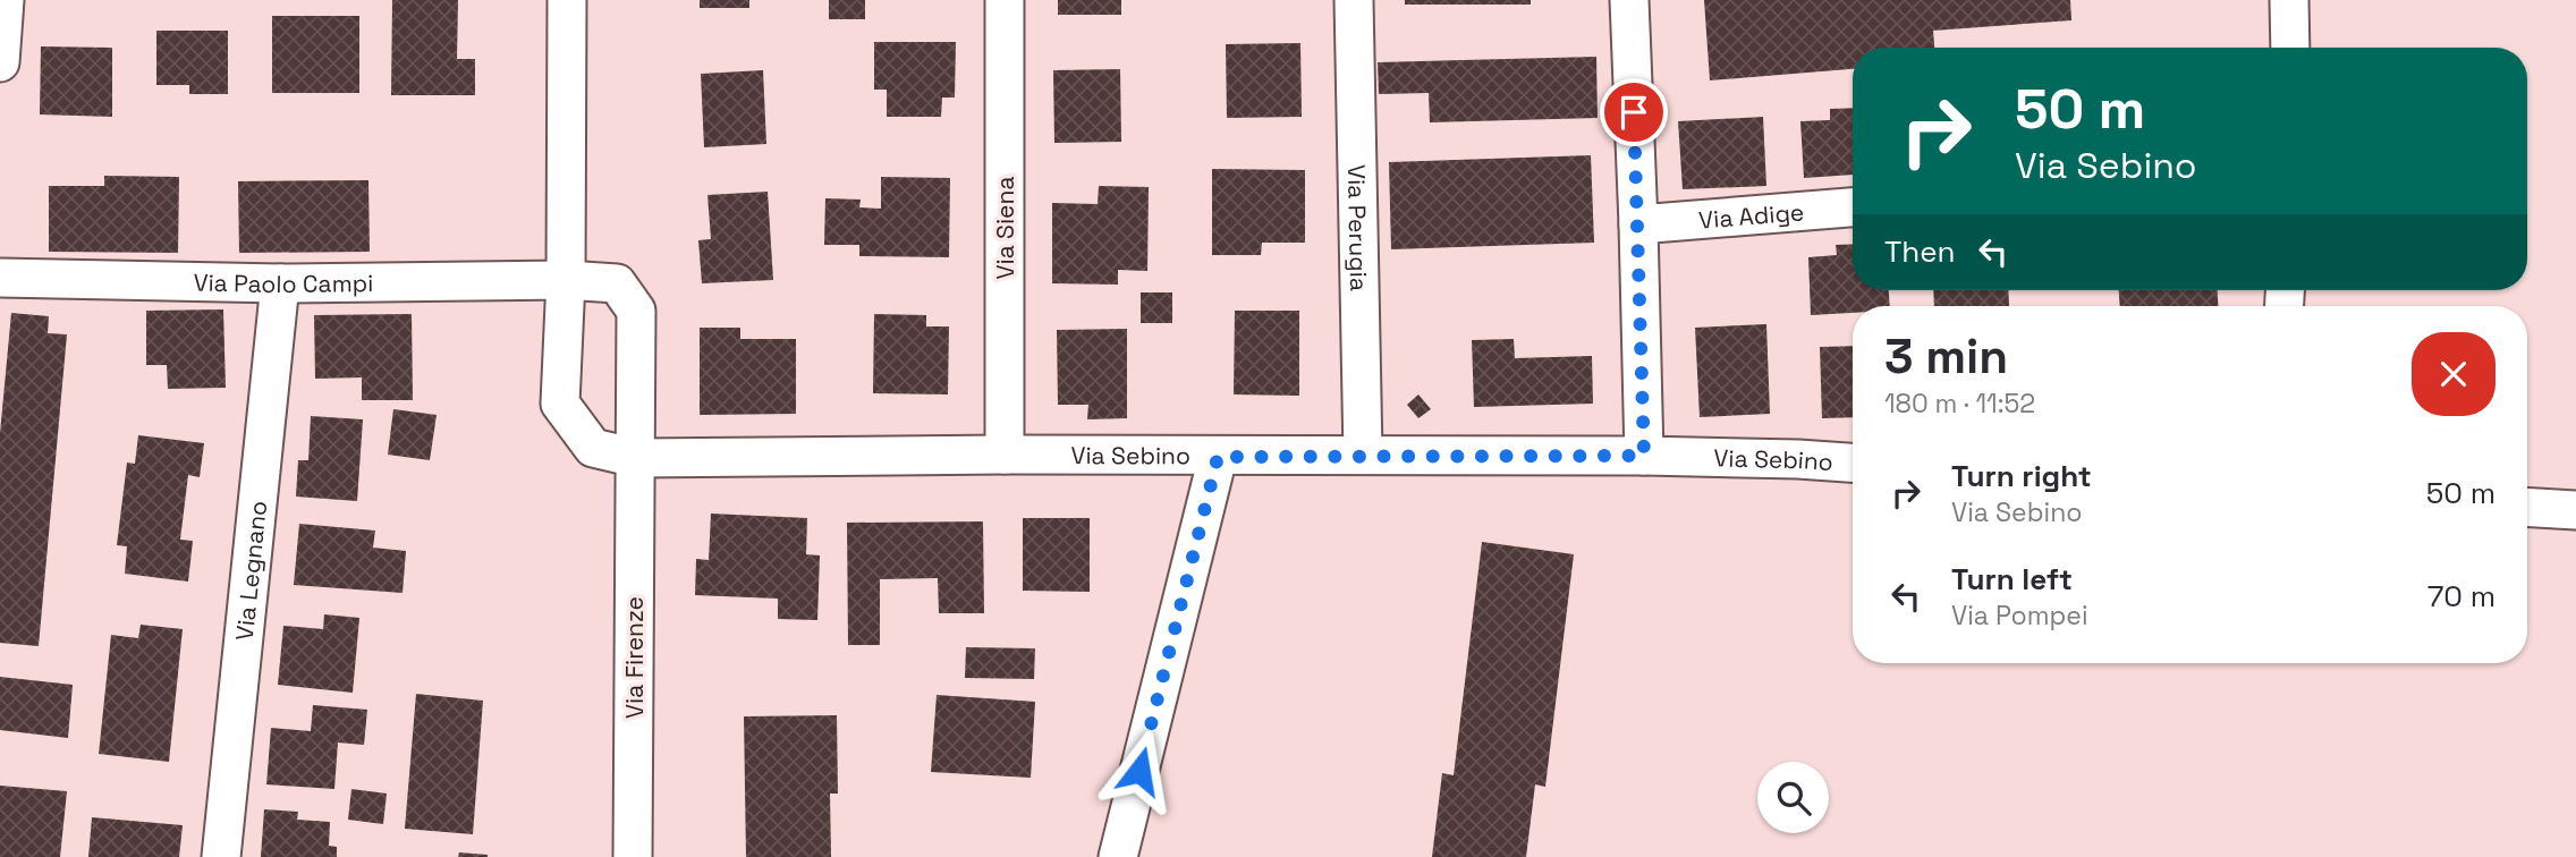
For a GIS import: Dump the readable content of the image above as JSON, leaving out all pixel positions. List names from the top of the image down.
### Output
{
  "streets": {
    "street": [
      "Via Adige",
      "Via Siena",
      "Via Perugia",
      "Via Paolo Campi",
      "Via Sebino",
      "Via Legnano",
      "Via Firenze"
    ]
  },
  "crossings": [
    ["Via Siena", "Via Sebino"],
    ["Via Perugia", "Via Sebino"],
    ["Via Paolo Campi", "Via Legnano"],
    ["Via Paolo Campi", "Via Firenze"],
    ["Via Sebino", "Via Firenze"]
  ],
  "page": {
    "turn": ["50 m", "Via Sebino"],
    "then": "Then",
    "heading": ["3 min", "180 m · 11:52"],
    "list": [
      {
        "name": "Turn right",
        "note": "Via Sebino",
        "value": "50 m"
      },
      {
        "name": "Turn left",
        "note": "Via Pompei",
        "value": "70 m"
      }
    ]
  }
}
